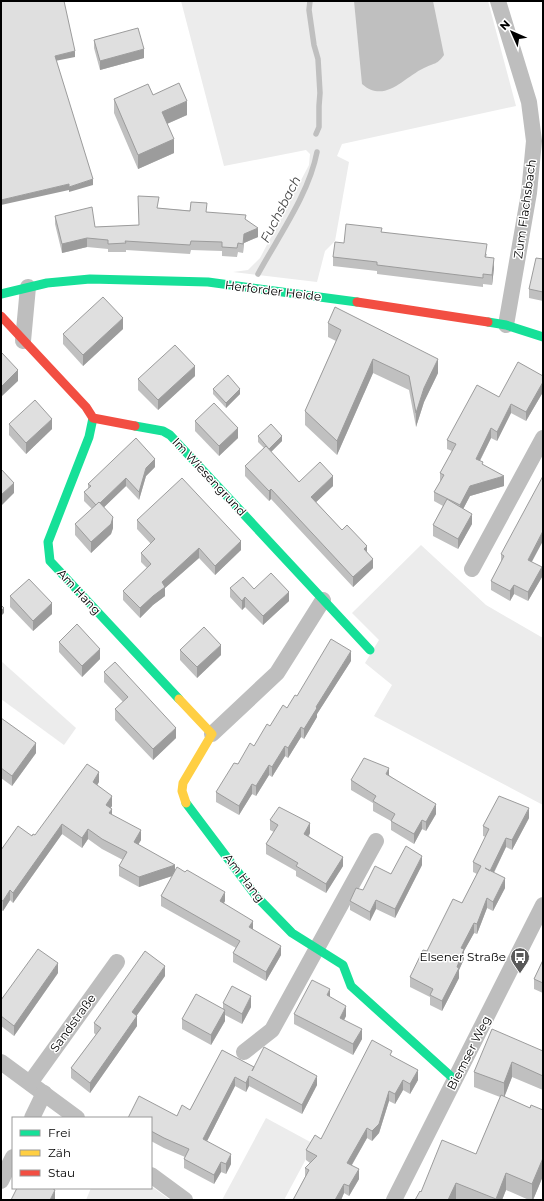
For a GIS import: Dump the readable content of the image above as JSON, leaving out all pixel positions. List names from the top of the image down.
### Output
{
  "streets": {
    "street": [
      "Zum Flachsbach",
      "Herforder Heide",
      "Im Wiesengrund",
      "Am Hang",
      "Sandstraße",
      "Biemser Weg"
    ]
  },
  "crossings": [
    ["Zum Flachsbach", "Herforder Heide"],
    ["Im Wiesengrund", "Am Hang"],
    ["Am Hang", "Biemser Weg"]
  ],
  "water": ["Fuchsbach"],
  "places": {
    "bus stop": ["Elsener Straße"]
  },
  "legend": ["Frei", "Zäh", "Stau"],
  "north": "top left"
}
